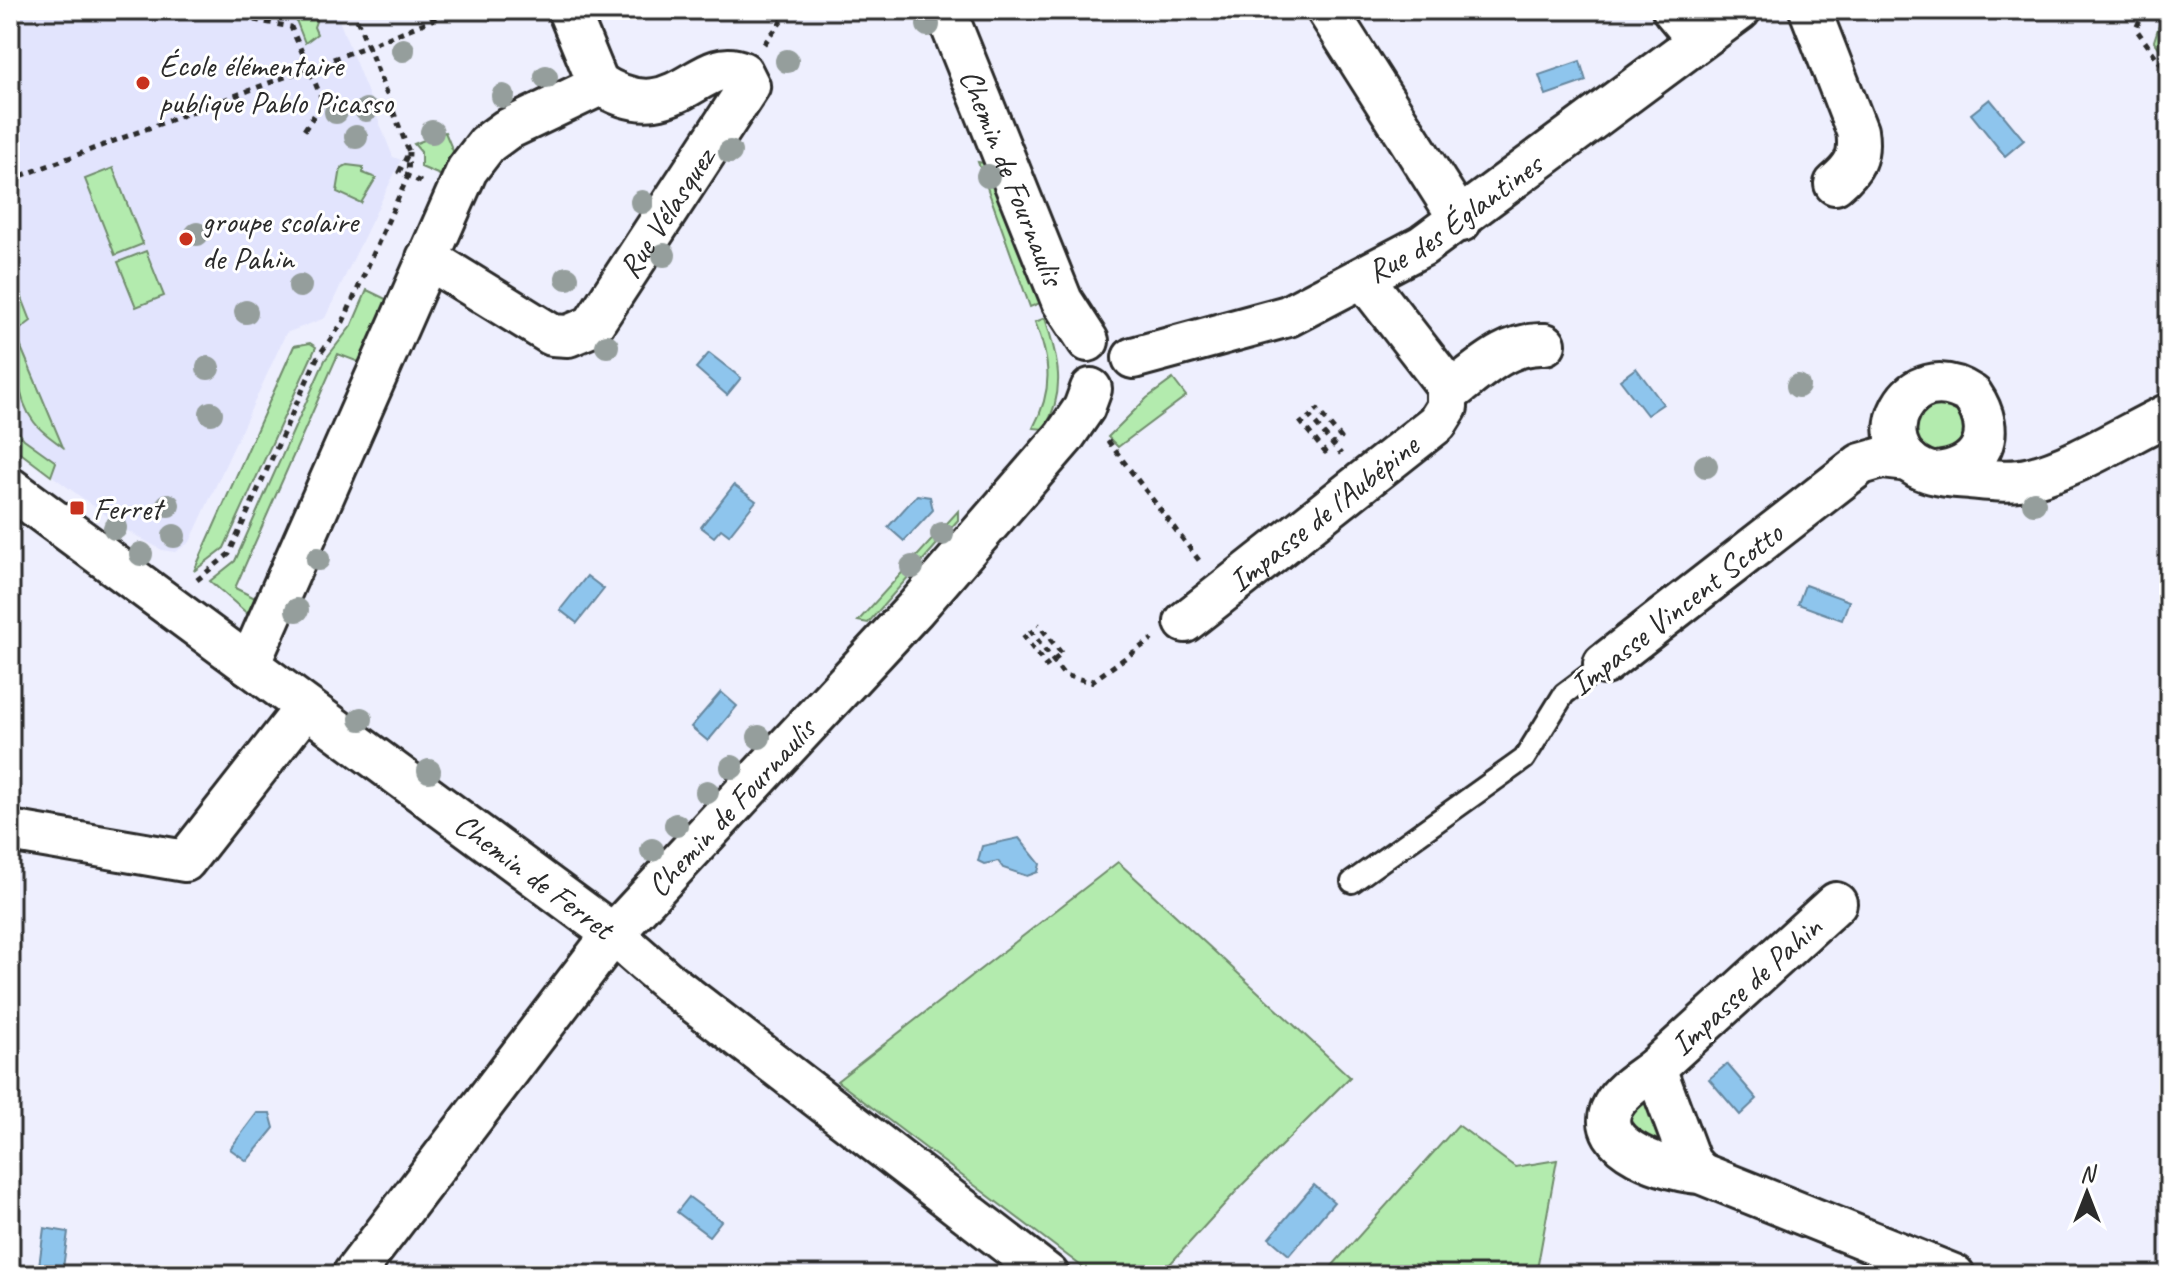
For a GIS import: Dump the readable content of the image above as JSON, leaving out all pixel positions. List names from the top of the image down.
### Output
{
  "streets": {
    "street": [
      "Chemin de Fournaulis",
      "Rue Vélasquez",
      "Rue des Églantines",
      "Impasse de l'Aubépine",
      "Impasse Vincent Scotto",
      "Chemin de Ferret",
      "Impasse de Pahin"
    ]
  },
  "crossings": [
    ["Chemin de Fournaulis", "Rue des Églantines"],
    ["Chemin de Fournaulis", "Chemin de Ferret"]
  ],
  "places": {
    "other": ["École élémentaire publique Pablo Picasso", "groupe scolaire de Pahin"],
    "transit": ["Ferret"]
  },
  "north": "top"
}
